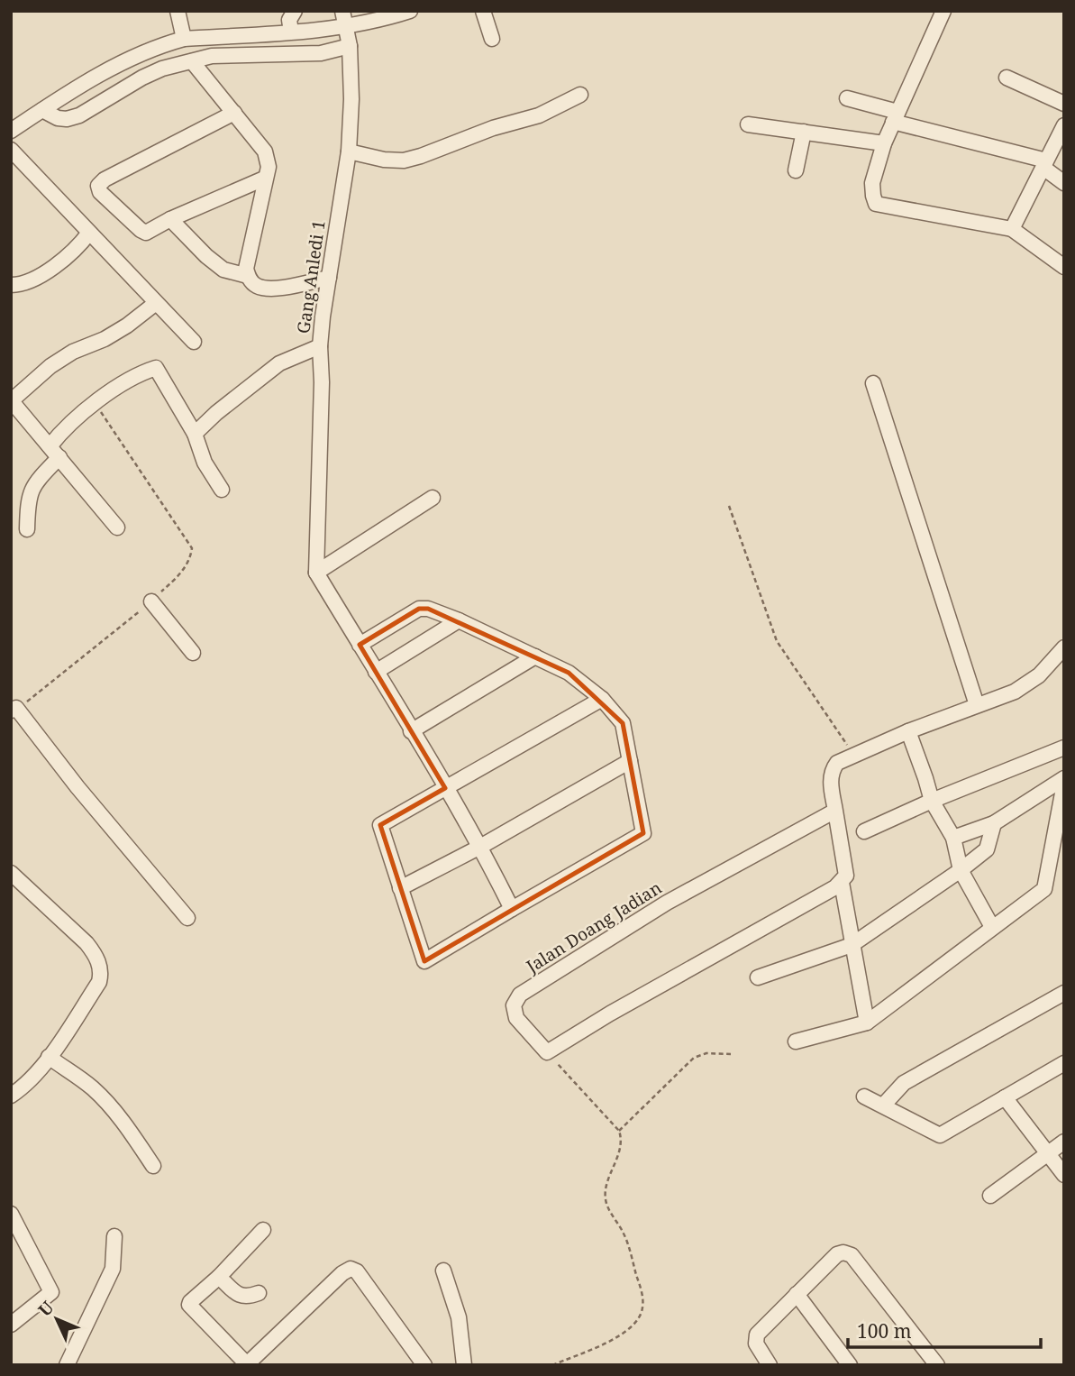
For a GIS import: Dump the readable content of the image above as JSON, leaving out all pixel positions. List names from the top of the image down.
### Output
{
  "streets": {
    "street": ["Gang Anledi 1", "Jalan Doang Jadian"]
  },
  "scale_bar": "100 m",
  "north": "top left"
}
